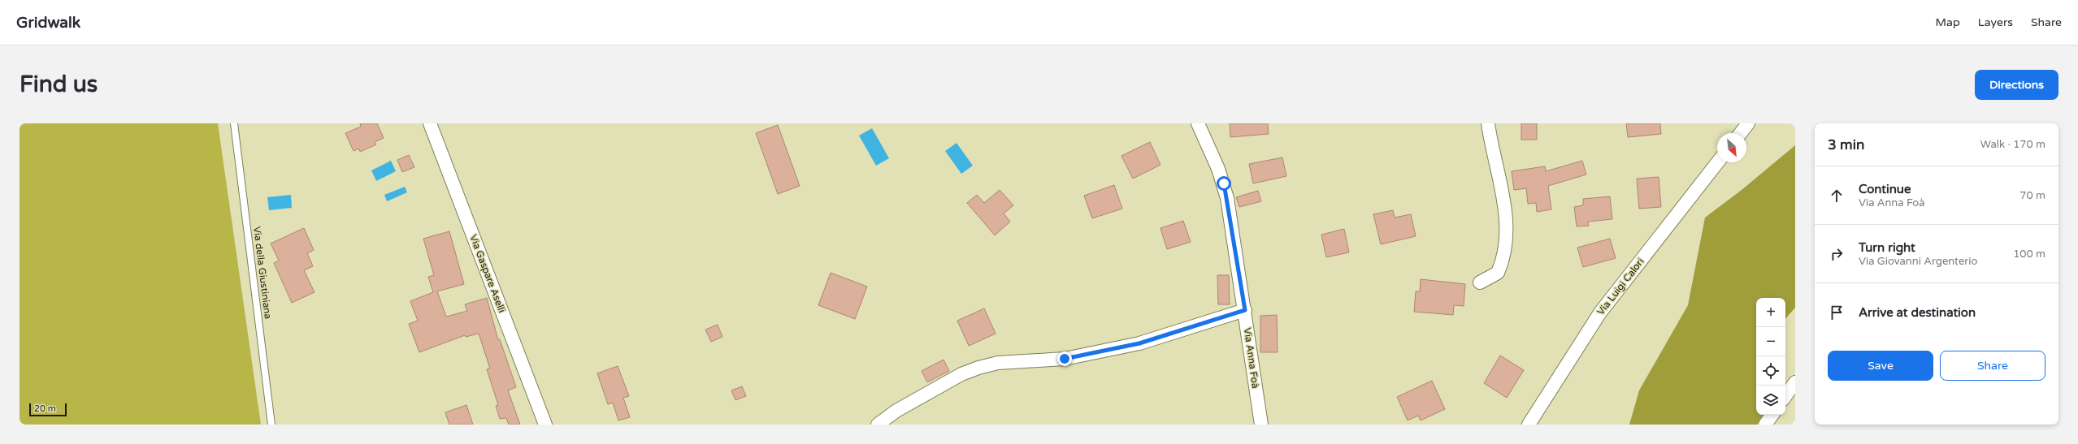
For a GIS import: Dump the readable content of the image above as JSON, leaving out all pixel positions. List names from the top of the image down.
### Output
{
  "streets": {
    "street": ["Via Gaspare Aselli", "Via Luigi Calori", "Via Anna Foà"],
    "lane": ["Via della Giustiniana"]
  },
  "scale_bar": "20 m",
  "north": "bottom right",
  "page": {
    "header": "Gridwalk",
    "nav": ["Map", "Layers", "Share"],
    "buttons": [
      "Directions",
      ["Save", "Share"]
    ],
    "title": "Find us",
    "heading": ["3 min", "Walk · 170 m"],
    "list": [
      ["Continue", "Via Anna Foà", "70 m"],
      ["Turn right", "Via Giovanni Argenterio", "100 m"],
      "Arrive at destination"
    ],
    "map_buttons": ["+", "−"],
    "scale": "20 m"
  }
}
